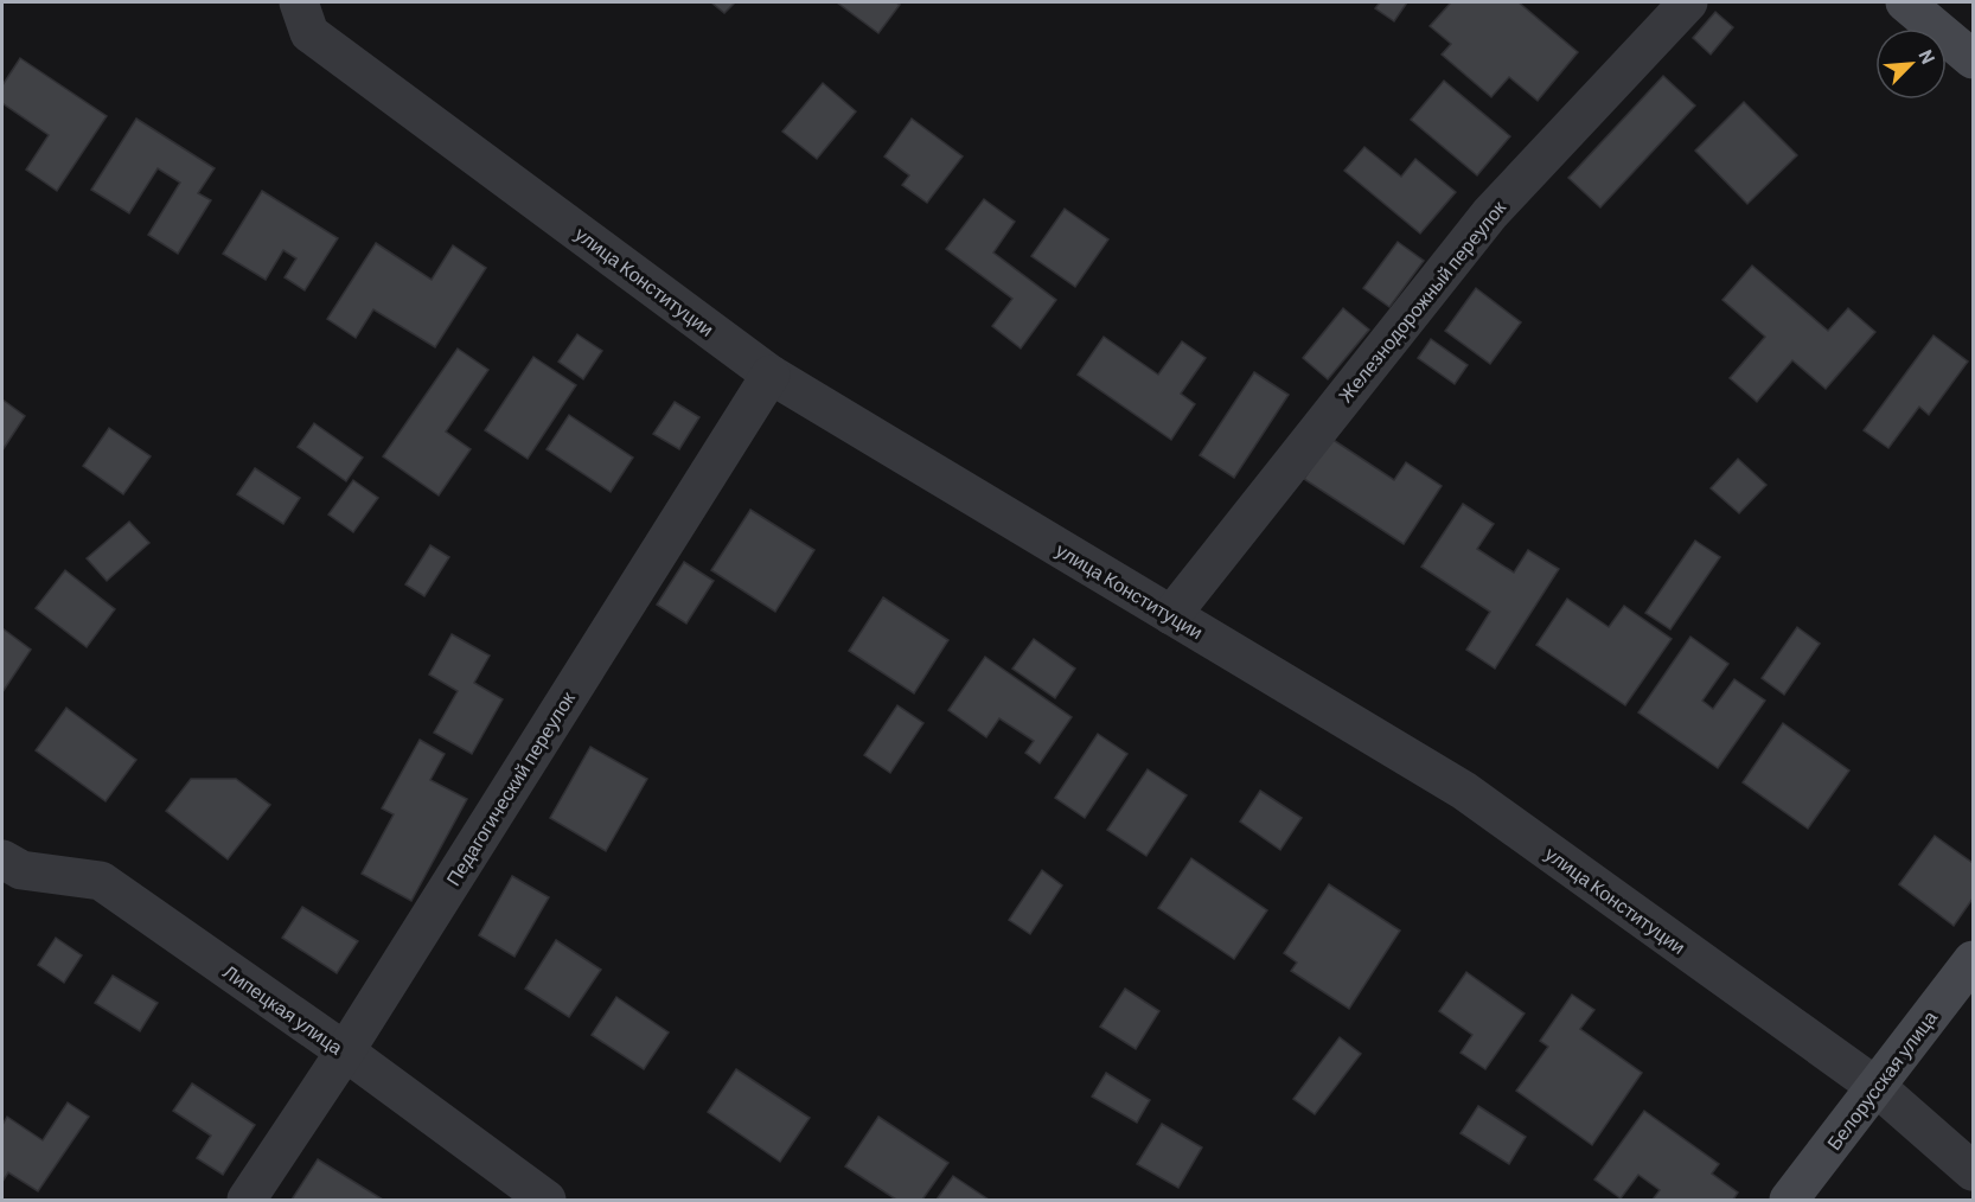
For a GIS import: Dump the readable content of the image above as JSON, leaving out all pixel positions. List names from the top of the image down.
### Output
{
  "streets": {
    "street": [
      "улица Конституции",
      "Железнодорожный переулок",
      "Педагогический переулок",
      "Липецкая улица",
      "Белорусская улица"
    ]
  },
  "crossings": [
    ["улица Конституции", "Железнодорожный переулок"],
    ["улица Конституции", "Педагогический переулок"],
    ["улица Конституции", "Белорусская улица"],
    ["Педагогический переулок", "Липецкая улица"]
  ],
  "north": "top right"
}
